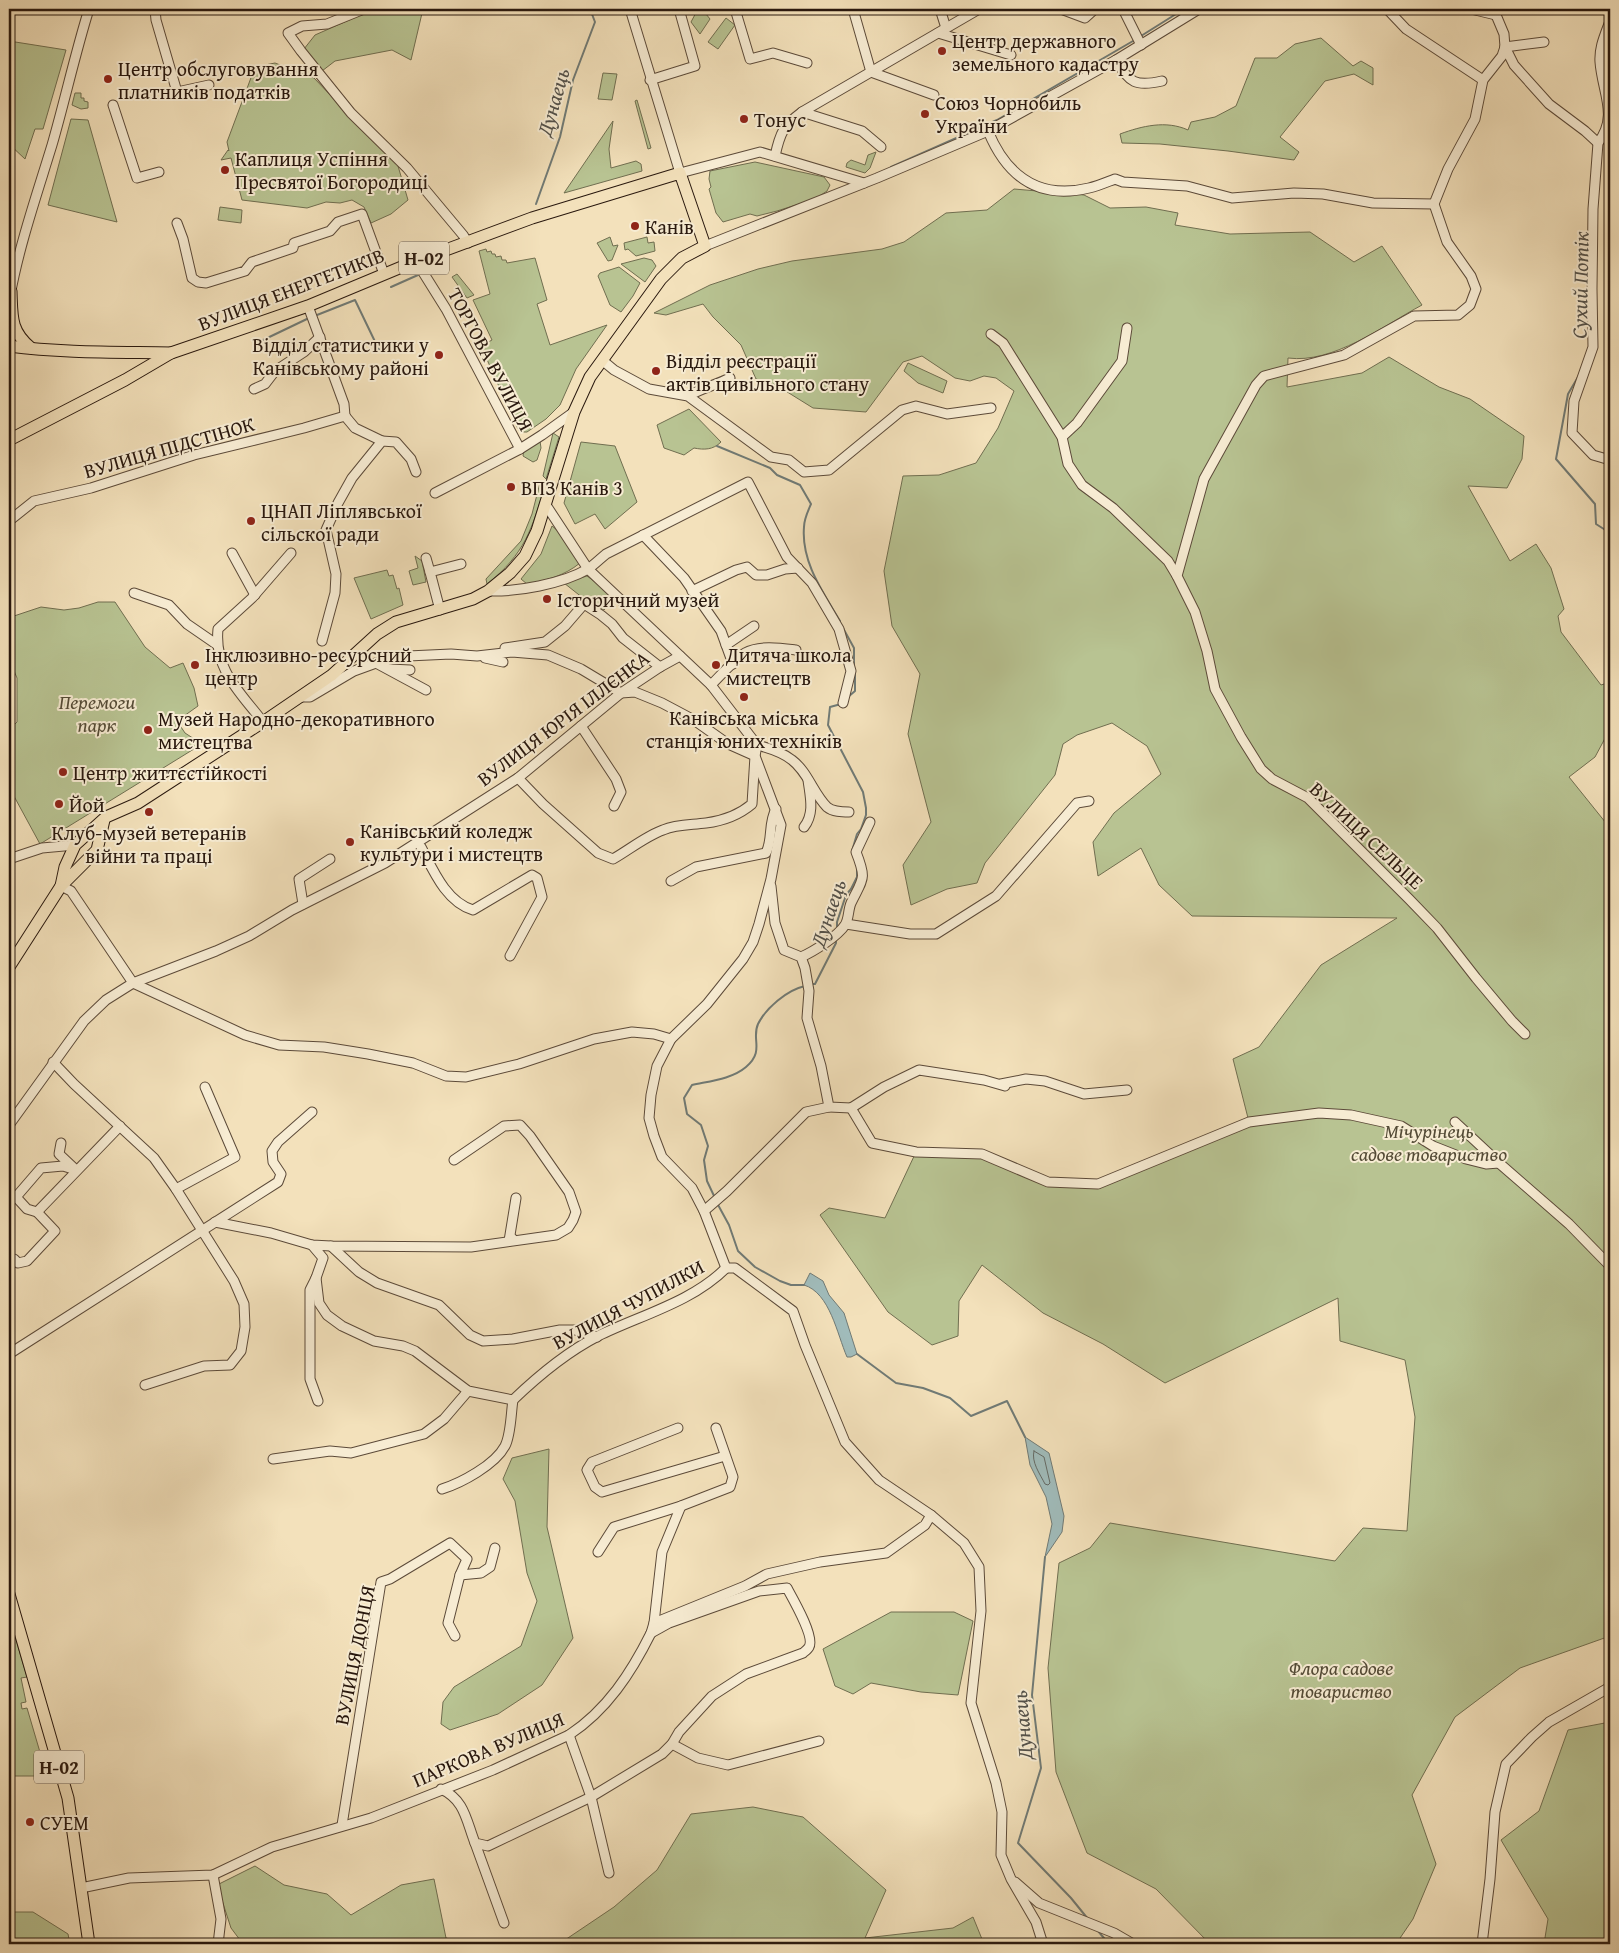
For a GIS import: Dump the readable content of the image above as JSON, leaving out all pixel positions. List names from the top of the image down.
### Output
{
  "streets": {
    "main road": ["Н-02", "ВУЛИЦЯ ЕНЕРГЕТИКІВ"],
    "street": [
      "ТОРГОВА ВУЛИЦЯ",
      "ВУЛИЦЯ ПІДСТІНОК",
      "ВУЛИЦЯ ЮРІЯ ІЛЛЄНКА",
      "ВУЛИЦЯ СЕЛЬЦЕ",
      "ВУЛИЦЯ ЧУПИЛКИ",
      "ВУЛИЦЯ ДОНЦЯ",
      "ПАРКОВА ВУЛИЦЯ"
    ]
  },
  "crossings": [
    ["Н-02", "ПАРКОВА ВУЛИЦЯ"],
    ["ВУЛИЦЯ ЕНЕРГЕТИКІВ", "ТОРГОВА ВУЛИЦЯ"],
    ["ВУЛИЦЯ ДОНЦЯ", "ПАРКОВА ВУЛИЦЯ"]
  ],
  "water": ["Дунаець", "Сухий Потік"],
  "parks": ["Перемоги парк", "Мічурінець садове товариство", "Флора садове товариство"],
  "places": [
    "Центр державного земельного кадастру",
    "Центр обслуговування платників податків",
    "Союз Чорнобиль України",
    "Тонус",
    "Каплиця Успіння Пресвятої Богородиці",
    "Канів",
    "Відділ статистики у Канівському районі",
    "Відділ реєстрації актів цивільного стану",
    "ВПЗ Канів 3",
    "ЦНАП Ліплявської сільскої ради",
    "Історичний музей",
    "Інклюзивно-ресурсний центр",
    "Дитяча школа мистецтв",
    "Канівська міська станція юних техніків",
    "Музей Народно-декоративного мистецтва",
    "Центр життєстійкості",
    "Йой",
    "Клуб-музей ветеранів війни та праці",
    "Канівський коледж культури і мистецтв",
    "СУЕМ"
  ]
}
